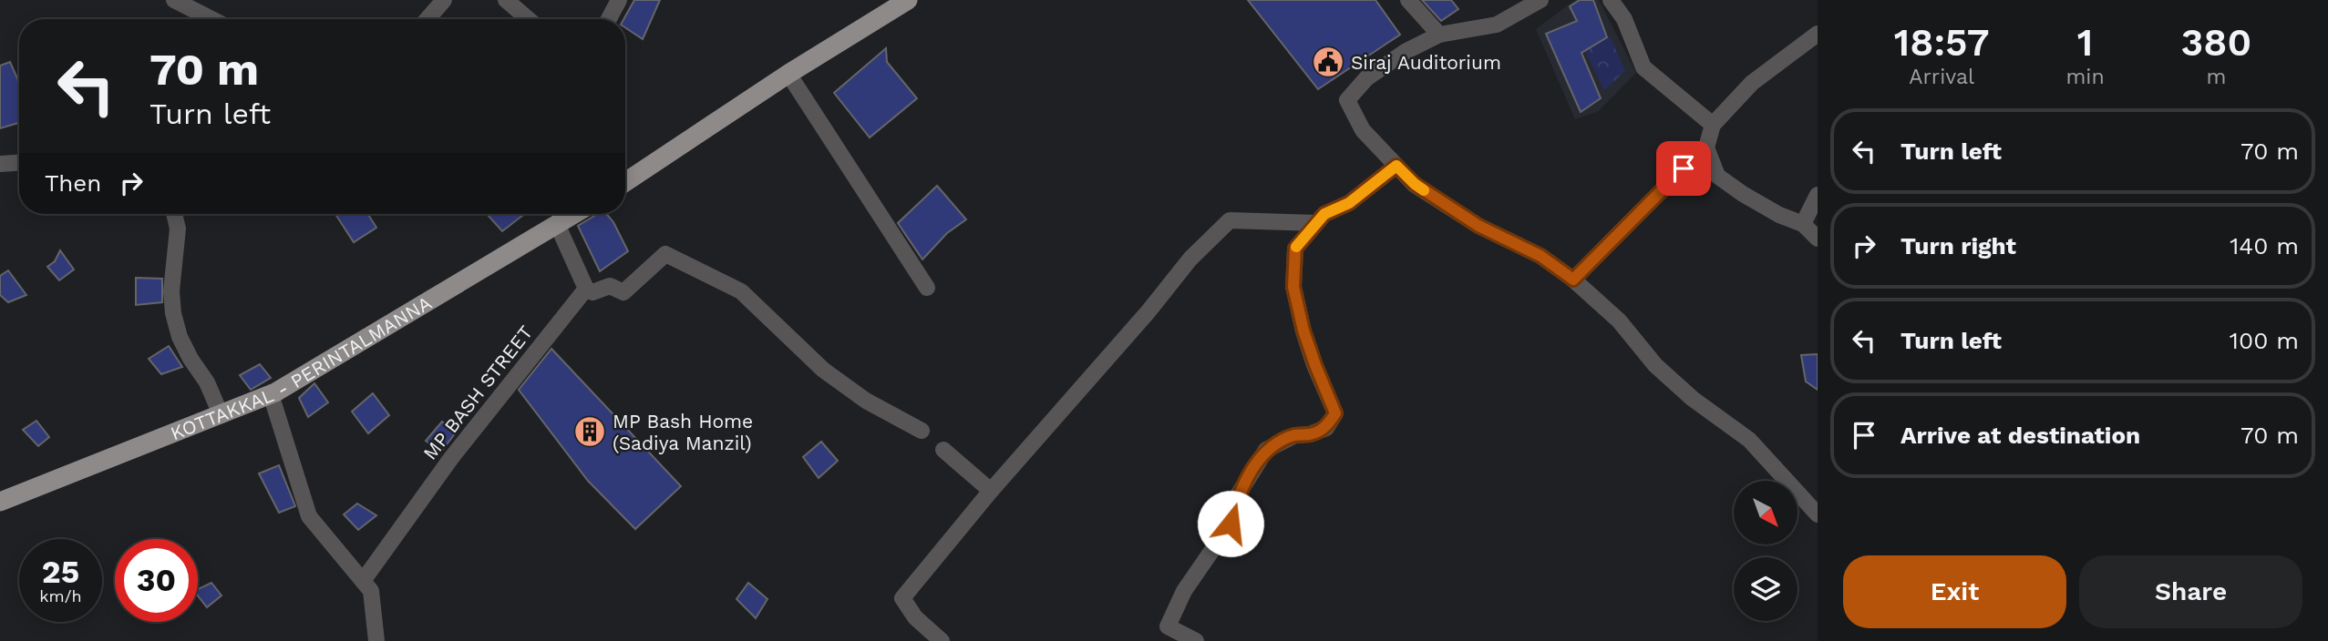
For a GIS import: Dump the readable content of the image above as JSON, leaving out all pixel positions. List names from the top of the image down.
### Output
{
  "streets": {
    "main road": ["KOTTAKKAL - PERINTALMANNA"],
    "street": ["MP BASH STREET"]
  },
  "places": {
    "public building": ["Siraj Auditorium"],
    "building": ["MP Bash Home (Sadiya Manzil)"]
  },
  "north": "bottom right",
  "page": {
    "eta": [
      "18:57",
      "Arrival",
      "1",
      "min",
      "380",
      "m"
    ],
    "turn": ["70 m", "Turn left"],
    "list": [
      {
        "name": "Turn left",
        "value": "70 m"
      },
      {
        "name": "Turn right",
        "value": "140 m"
      },
      {
        "name": "Turn left",
        "value": "100 m"
      },
      {
        "name": "Arrive at destination",
        "value": "70 m"
      }
    ],
    "then": "Then",
    "speed": "25 km/h",
    "limit": "30",
    "buttons": ["Exit", "Share"]
  }
}
